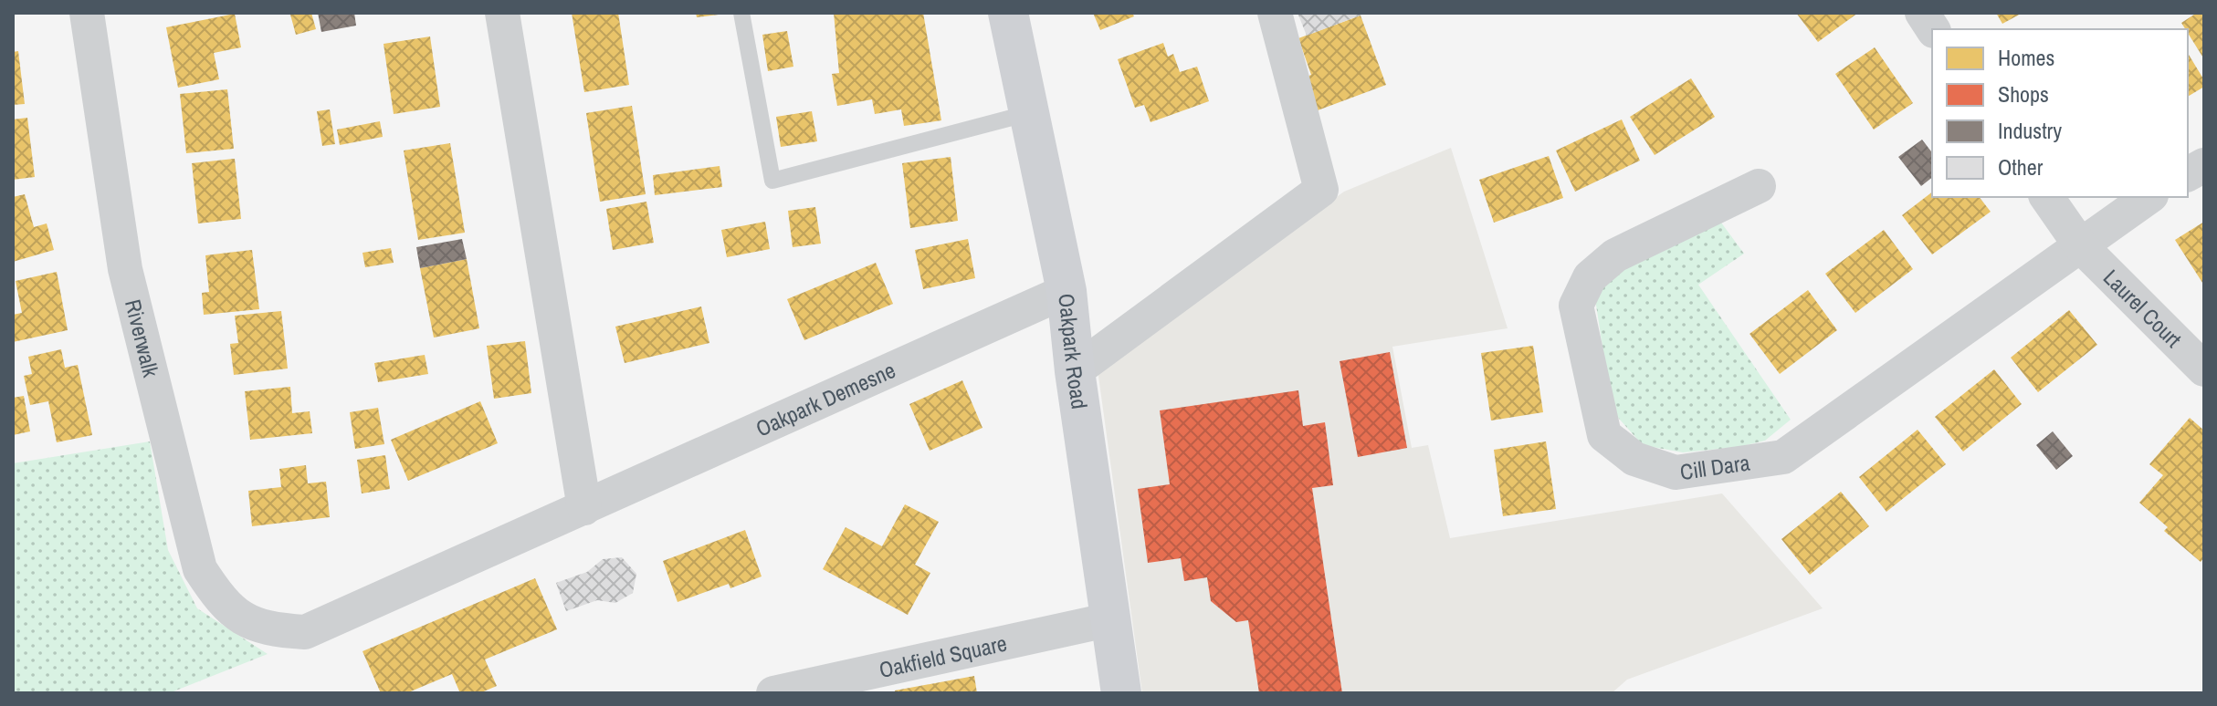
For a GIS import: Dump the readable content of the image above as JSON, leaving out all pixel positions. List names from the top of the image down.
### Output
{
  "streets": {
    "main road": ["Oakpark Road"],
    "street": [
      "Laurel Court",
      "Riverwalk",
      "Oakpark Demesne",
      "Cill Dara",
      "Oakfield Square"
    ]
  },
  "crossings": [
    ["Laurel Court", "Cill Dara"],
    ["Riverwalk", "Oakpark Demesne"],
    ["Oakpark Road", "Oakpark Demesne"],
    ["Oakpark Road", "Oakfield Square"]
  ],
  "legend": [
    "Homes",
    "Shops",
    "Industry",
    "Other"
  ]
}
